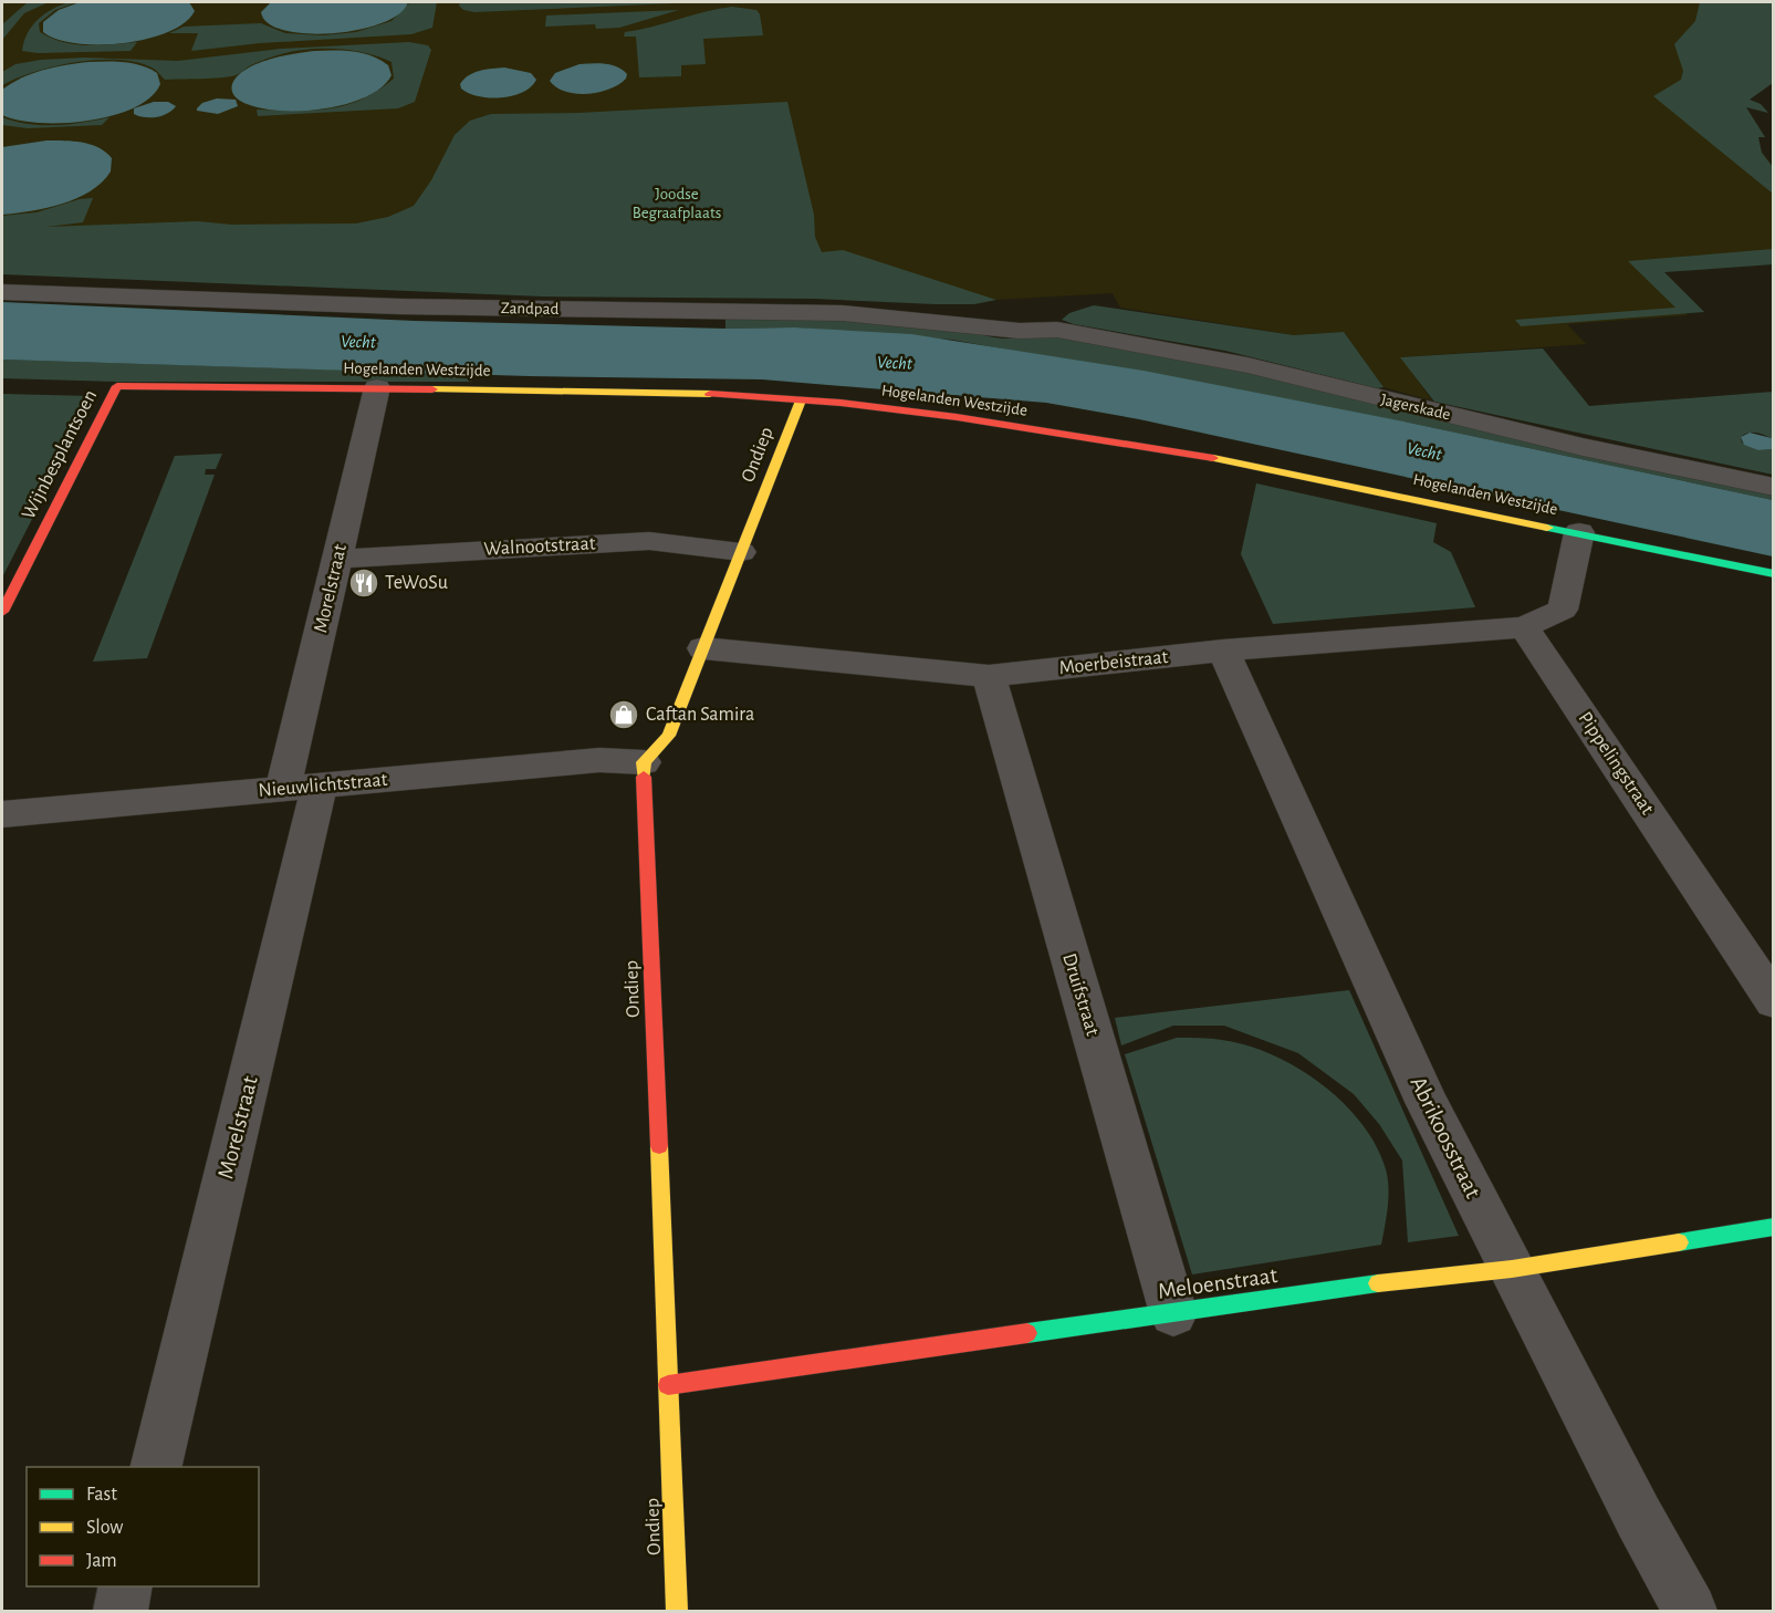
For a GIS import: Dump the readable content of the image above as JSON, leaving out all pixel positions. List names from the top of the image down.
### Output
{
  "streets": {
    "street": [
      "Zandpad",
      "Hogelanden Westzijde",
      "Jagerskade",
      "Wijnbesplantsoen",
      "Ondiep",
      "Walnootstraat",
      "Morelstraat",
      "Moerbeistraat",
      "Pippelingstraat",
      "Nieuwlichtstraat",
      "Druifstraat",
      "Abrikoosstraat",
      "Meloenstraat"
    ]
  },
  "crossings": [
    ["Zandpad", "Jagerskade"],
    ["Hogelanden Westzijde", "Wijnbesplantsoen"],
    ["Hogelanden Westzijde", "Ondiep"],
    ["Hogelanden Westzijde", "Morelstraat"],
    ["Ondiep", "Walnootstraat"],
    ["Ondiep", "Moerbeistraat"],
    ["Ondiep", "Nieuwlichtstraat"],
    ["Ondiep", "Meloenstraat"],
    ["Walnootstraat", "Morelstraat"],
    ["Morelstraat", "Nieuwlichtstraat"],
    ["Moerbeistraat", "Pippelingstraat"],
    ["Moerbeistraat", "Druifstraat"],
    ["Moerbeistraat", "Abrikoosstraat"],
    ["Druifstraat", "Meloenstraat"],
    ["Abrikoosstraat", "Meloenstraat"]
  ],
  "water": ["Vecht"],
  "parks": ["Joodse Begraafplaats"],
  "places": {
    "restaurant": ["TeWoSu"],
    "shop": ["Caftan Samira"]
  },
  "legend": ["Fast", "Slow", "Jam"]
}
